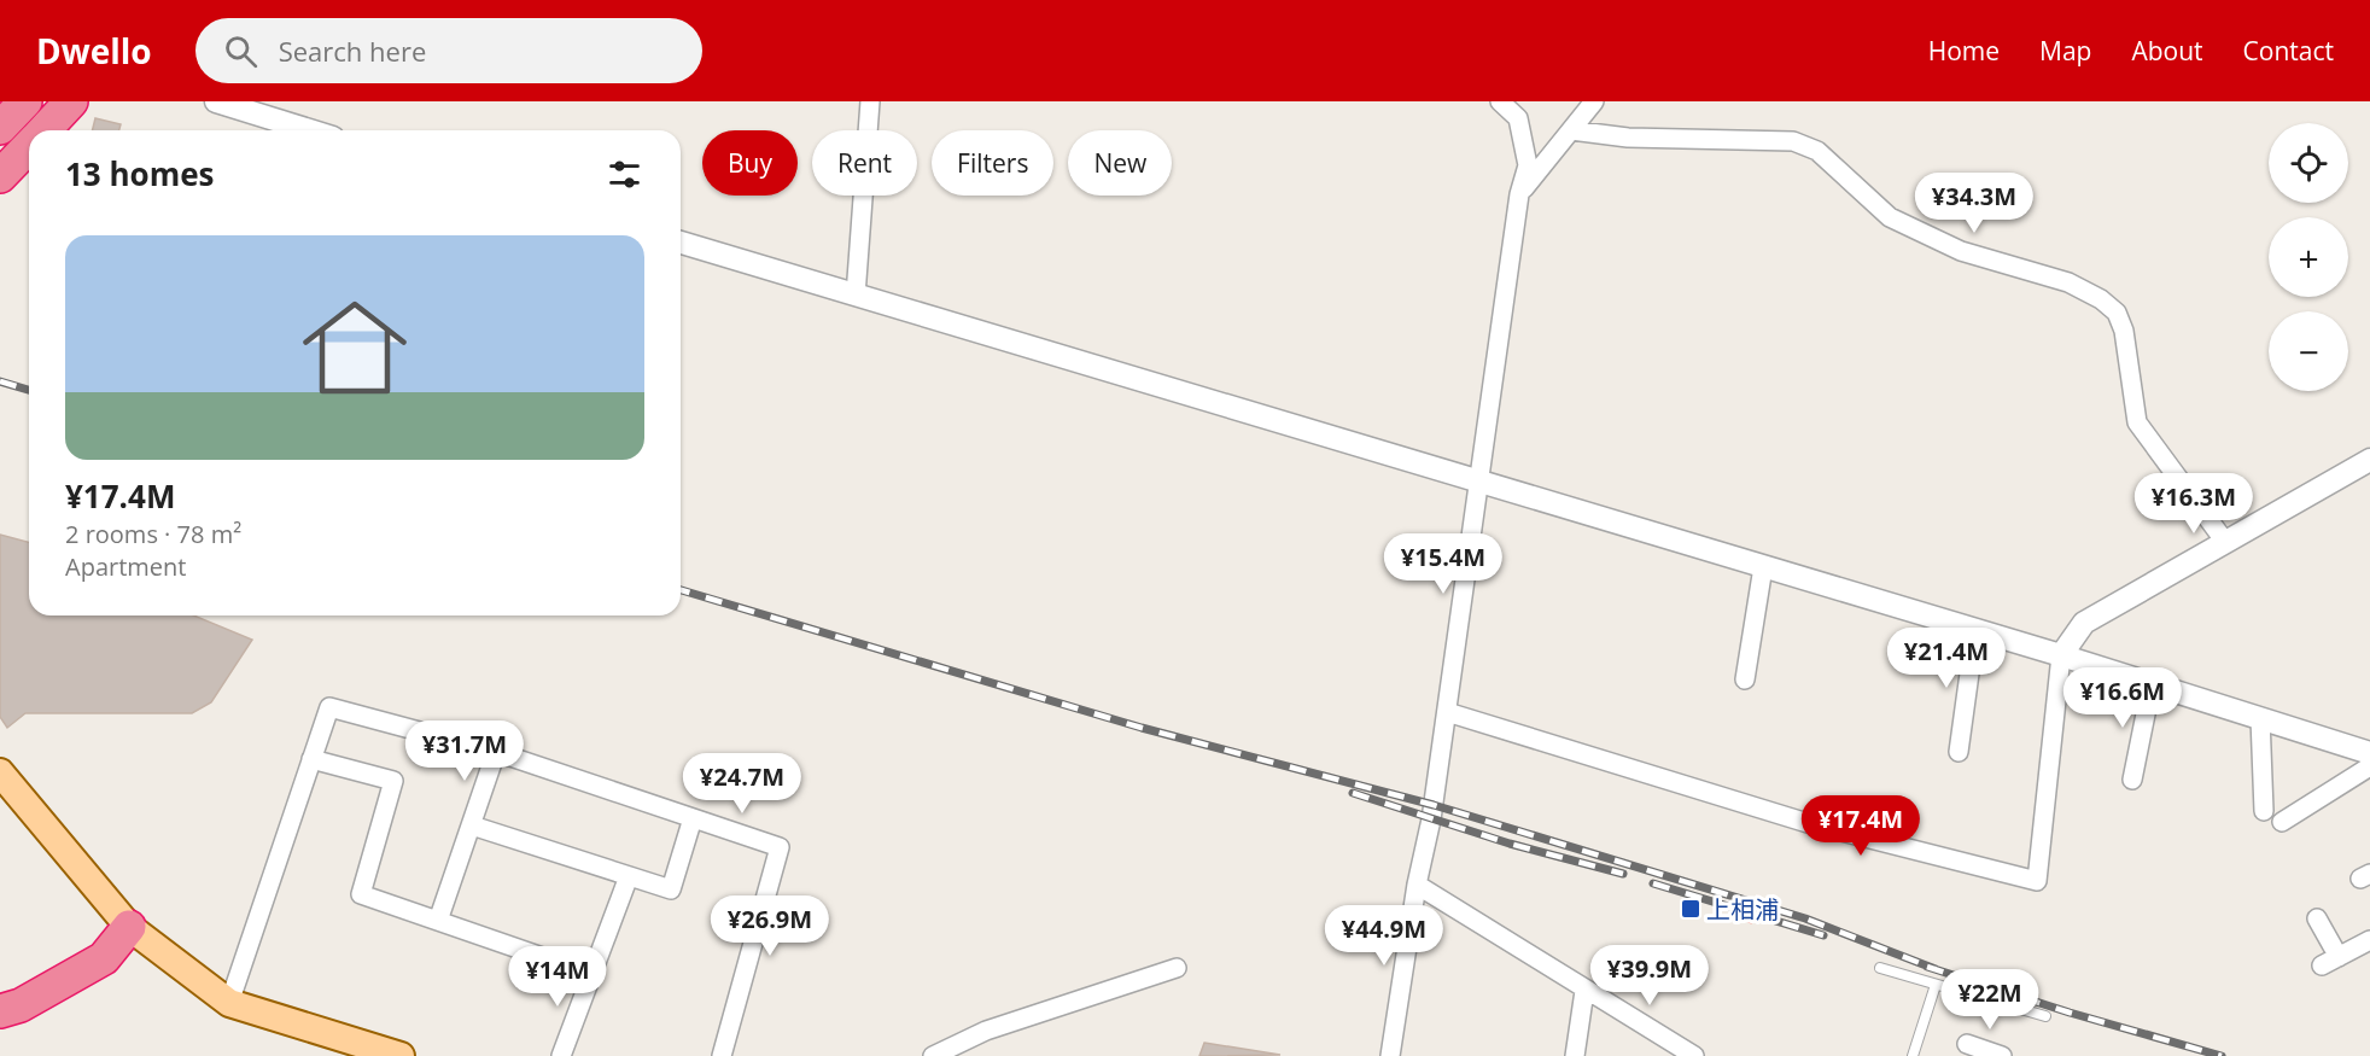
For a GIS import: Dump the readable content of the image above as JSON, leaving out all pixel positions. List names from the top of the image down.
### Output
{
  "places": {
    "transit": ["上相浦"]
  },
  "page": {
    "header": "Dwello",
    "search": "Search here",
    "nav": [
      "Home",
      "Map",
      "About",
      "Contact"
    ],
    "map_buttons": ["+", "−"],
    "chip": [
      "Buy",
      "Rent",
      "Filters",
      "New"
    ],
    "heading": "13 homes",
    "price": [
      "¥34.3M",
      "¥16.3M",
      "¥15.4M",
      "¥21.4M",
      "¥16.6M",
      "¥31.7M",
      "¥24.7M",
      "¥17.4M",
      "¥26.9M",
      "¥44.9M",
      "¥39.9M",
      "¥14M",
      "¥22M"
    ],
    "list": [
      {
        "name": "¥17.4M",
        "note": "2 rooms · 78 m² · Apartment"
      }
    ]
  }
}
